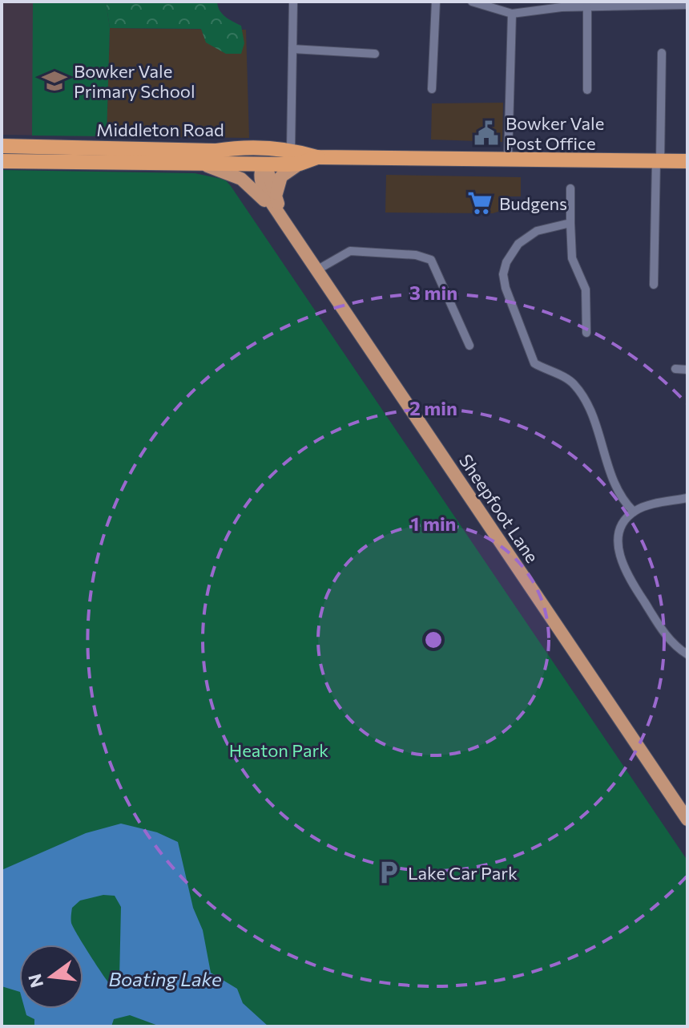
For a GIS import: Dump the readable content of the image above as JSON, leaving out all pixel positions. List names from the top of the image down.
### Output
{
  "streets": {
    "highway": ["Middleton Road"],
    "main road": ["Sheepfoot Lane"]
  },
  "crossings": [
    ["Middleton Road", "Sheepfoot Lane"]
  ],
  "water": ["Boating Lake"],
  "parks": ["Heaton Park"],
  "places": {
    "school or university": ["Bowker Vale Primary School"],
    "public building": ["Bowker Vale Post Office"],
    "supermarket": ["Budgens"],
    "parking": ["Lake Car Park"]
  },
  "north": "left",
  "rings": ["3 min", "2 min", "1 min"]
}
